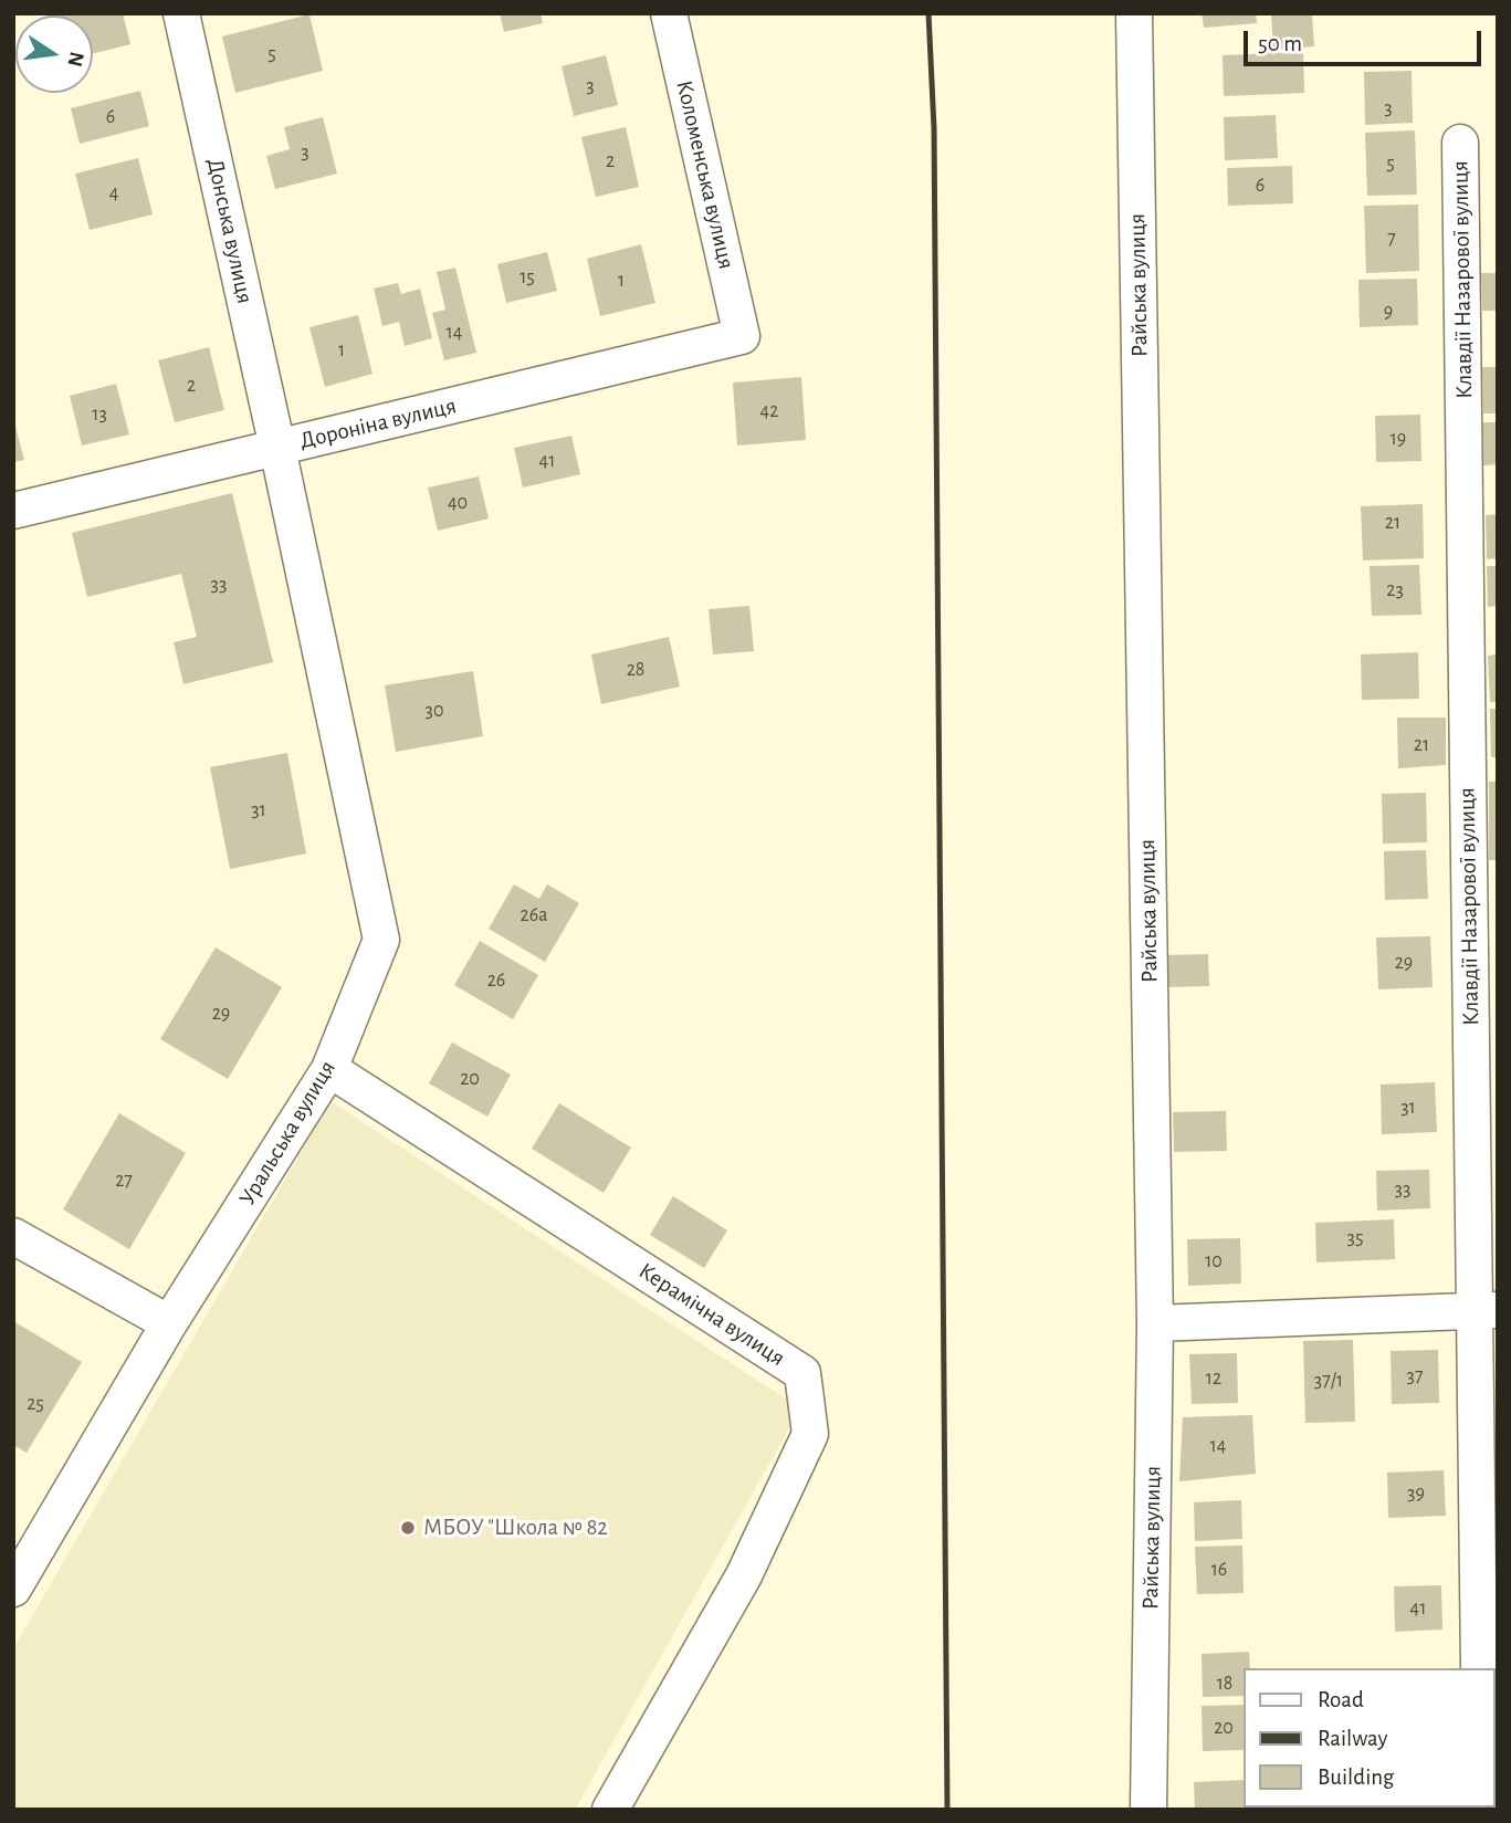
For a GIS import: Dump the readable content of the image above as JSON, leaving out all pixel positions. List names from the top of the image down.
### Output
{
  "streets": {
    "street": [
      "Коломенська вулиця",
      "Донська вулиця",
      "Клавдії Назарової вулиця",
      "Райська вулиця",
      "Дороніна вулиця",
      "Уральська вулиця",
      "Керамічна вулиця"
    ]
  },
  "crossings": [
    ["Коломенська вулиця", "Дороніна вулиця"],
    ["Донська вулиця", "Дороніна вулиця"],
    ["Донська вулиця", "Уральська вулиця"],
    ["Дороніна вулиця", "Уральська вулиця"],
    ["Уральська вулиця", "Керамічна вулиця"]
  ],
  "places": ["МБОУ \"Школа № 82"],
  "house_numbers": [
    "5",
    "3",
    "3",
    "6",
    "3",
    "2",
    "5",
    "6",
    "4",
    "7",
    "15",
    "1",
    "9",
    "14",
    "1",
    "2",
    "42",
    "13",
    "19",
    "41",
    "40",
    "21",
    "33",
    "23",
    "28",
    "30",
    "21",
    "31",
    "26а",
    "29",
    "26",
    "29",
    "20",
    "31",
    "27",
    "33",
    "35",
    "10",
    "37",
    "12",
    "37/1",
    "25",
    "14",
    "39",
    "16",
    "41",
    "18",
    "20"
  ],
  "legend": ["Road", "Railway", "Building"],
  "scale_bar": "50 m",
  "north": "right"
}
